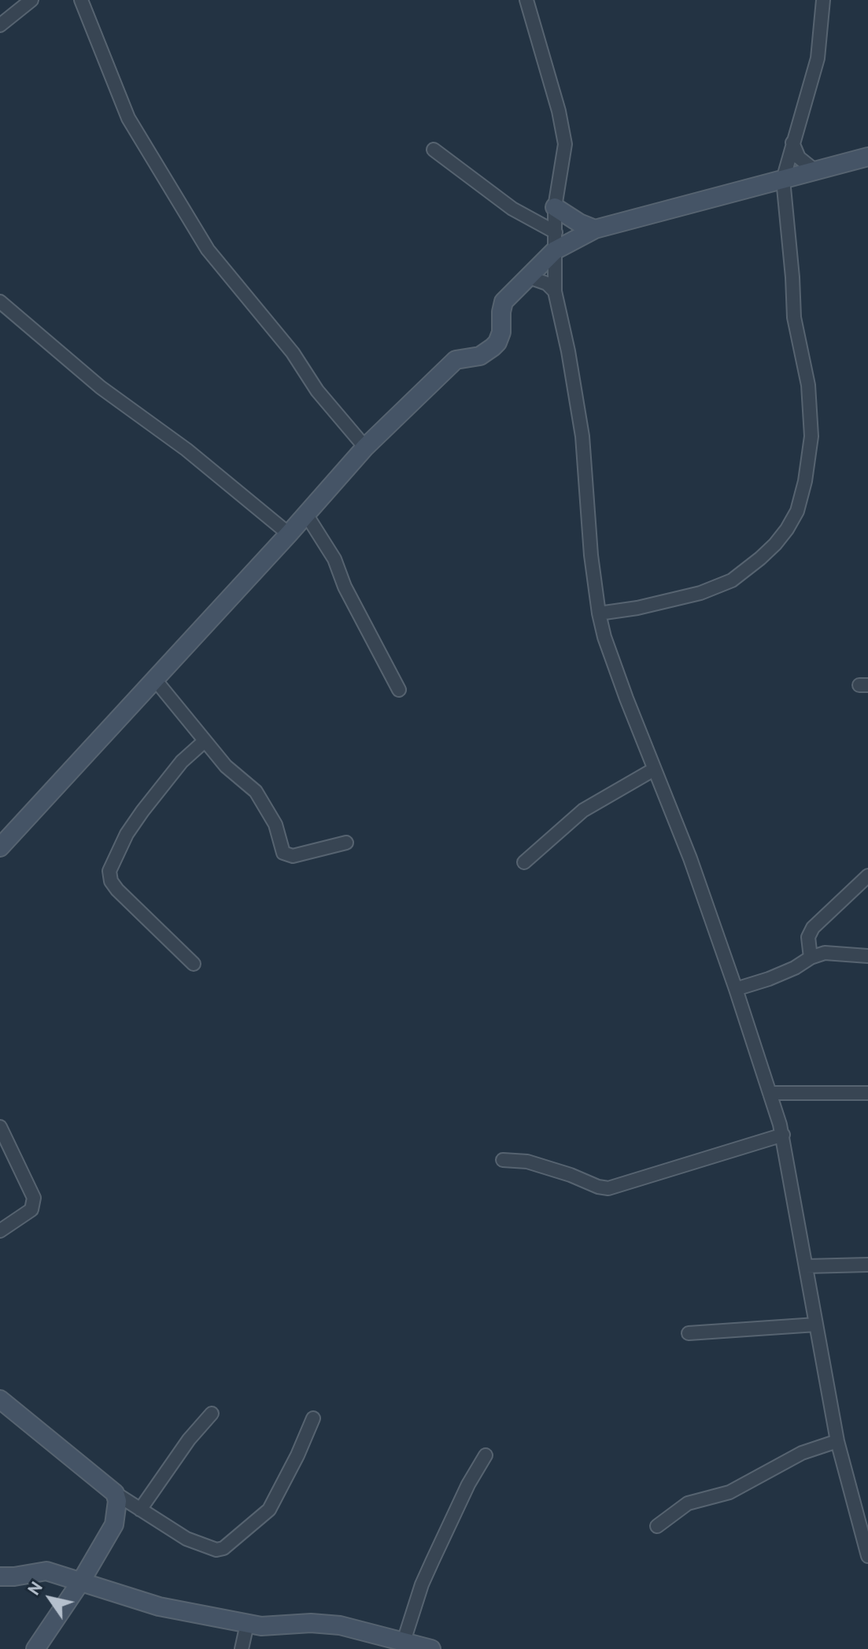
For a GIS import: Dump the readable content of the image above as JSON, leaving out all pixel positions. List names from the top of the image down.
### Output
{
  "north": "top left"
}
